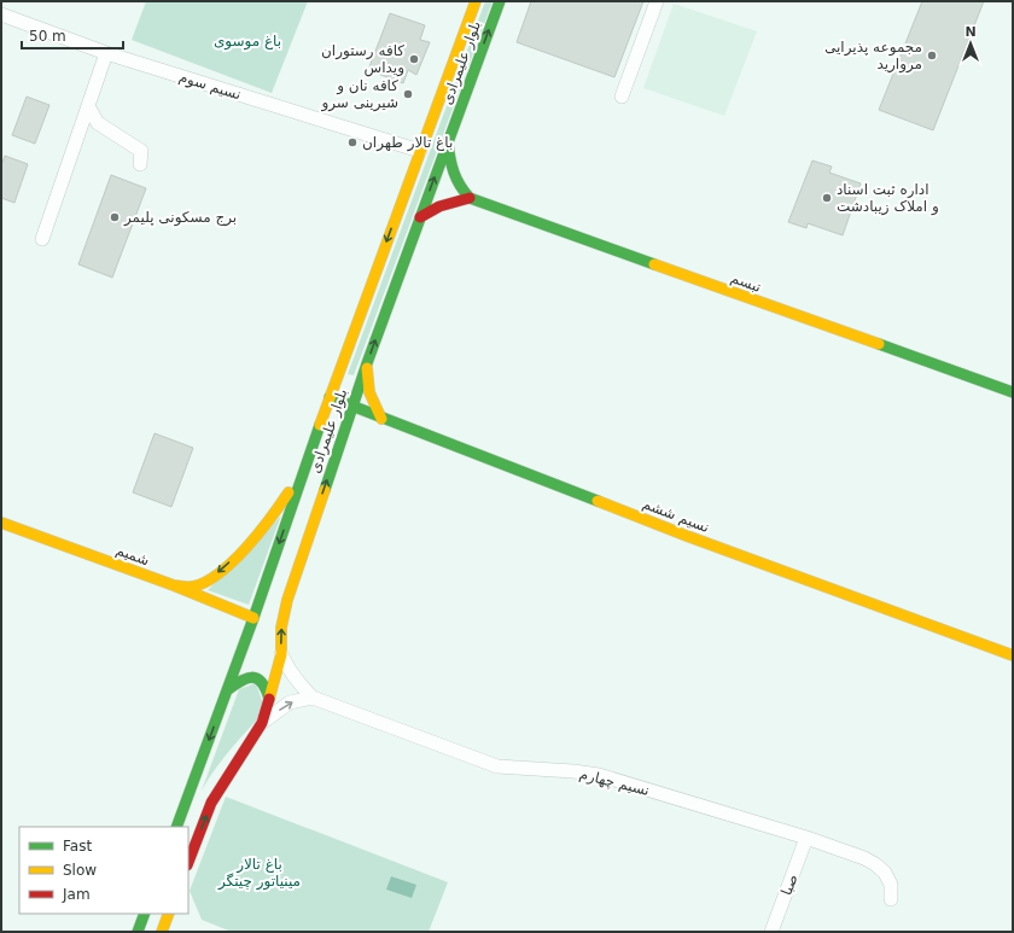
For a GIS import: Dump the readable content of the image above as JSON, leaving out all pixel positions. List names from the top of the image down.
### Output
{
  "streets": {
    "main road": [
      "بلوار علیمرادی",
      "تبسم",
      "نسیم ششم",
      "شمیم"
    ],
    "street": ["نسیم سوم", "نسیم چهارم", "صبا"]
  },
  "crossings": [
    ["بلوار علیمرادی", "نسیم سوم"],
    ["بلوار علیمرادی", "نسیم ششم"],
    ["بلوار علیمرادی", "شمیم"],
    ["بلوار علیمرادی", "نسیم چهارم"],
    ["نسیم چهارم", "صبا"]
  ],
  "parks": ["باغ موسوی", "باغ تالار مینیاتور چیتگر"],
  "places": [
    "مجموعه پذیرایی مروارید",
    "کافه رستوران ویداس",
    "کافه نان و شیرینی سرو",
    "باغ تالار طهران",
    "اداره ثبت اسناد و املاک زیبادشت",
    "برج مسکونی پلیمر"
  ],
  "legend": ["Fast", "Slow", "Jam"],
  "scale_bar": "50 m",
  "north": "top"
}
